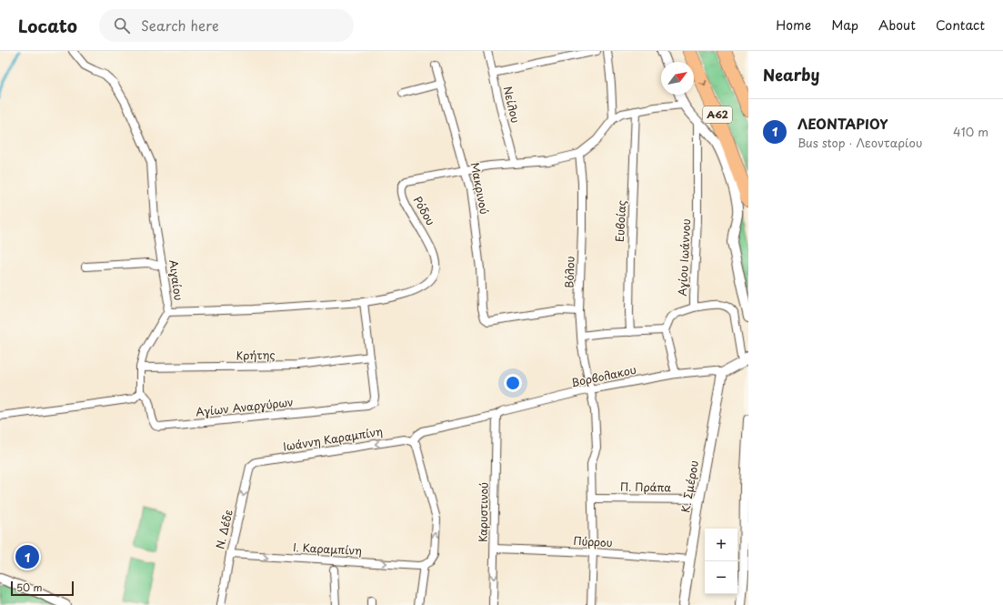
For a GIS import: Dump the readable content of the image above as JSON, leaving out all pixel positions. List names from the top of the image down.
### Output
{
  "streets": {
    "highway": ["Α62"],
    "street": [
      "Νείλου",
      "Μακρινού",
      "Ρόδου",
      "Ευβοίας",
      "Αγίου Ιωάννου",
      "Βόλου",
      "Αιγαίου",
      "Κρήτης",
      "Βορβολακου",
      "Αγίων Αναργύρων",
      "Ιωάννη Καραμπίνη",
      "Κ. Σμέρου",
      "Π. Πράπα",
      "Καρυστινού",
      "Ν. Δέδε",
      "Πύρρου",
      "Ι. Καραμπίνη"
    ]
  },
  "crossings": [
    ["Νείλου", "Ρόδου"],
    ["Μακρινού", "Ρόδου"],
    ["Μακρινού", "Βόλου"],
    ["Ρόδου", "Ευβοίας"],
    ["Ρόδου", "Βόλου"],
    ["Ρόδου", "Αιγαίου"],
    ["Αγίου Ιωάννου", "Βορβολακου"],
    ["Αγίου Ιωάννου", "Κ. Σμέρου"],
    ["Βόλου", "Βορβολακου"],
    ["Βόλου", "Π. Πράπα"],
    ["Βόλου", "Πύρρου"],
    ["Αιγαίου", "Κρήτης"],
    ["Αιγαίου", "Αγίων Αναργύρων"],
    ["Κρήτης", "Αγίων Αναργύρων"],
    ["Βορβολακου", "Ιωάννη Καραμπίνη"],
    ["Βορβολακου", "Κ. Σμέρου"],
    ["Βορβολακου", "Καρυστινού"],
    ["Ιωάννη Καραμπίνη", "Ν. Δέδε"],
    ["Κ. Σμέρου", "Π. Πράπα"],
    ["Κ. Σμέρου", "Πύρρου"],
    ["Καρυστινού", "Πύρρου"],
    ["Ν. Δέδε", "Ι. Καραμπίνη"]
  ],
  "one_way": ["Ιωάννη Καραμπίνη", "Ν. Δέδε", "Ι. Καραμπίνη"],
  "scale_bar": "50 m",
  "north": "top right",
  "page": {
    "header": "Locato",
    "search": "Search here",
    "nav": [
      "Home",
      "Map",
      "About",
      "Contact"
    ],
    "heading": "Nearby",
    "list": [
      {
        "mark": "1",
        "name": "ΛΕΟΝΤΑΡΙΟΥ",
        "note": "Bus stop · Λεονταρίου",
        "value": "410 m"
      }
    ],
    "map_buttons": ["+", "−"],
    "pins": "1",
    "scale": "50 m"
  }
}
